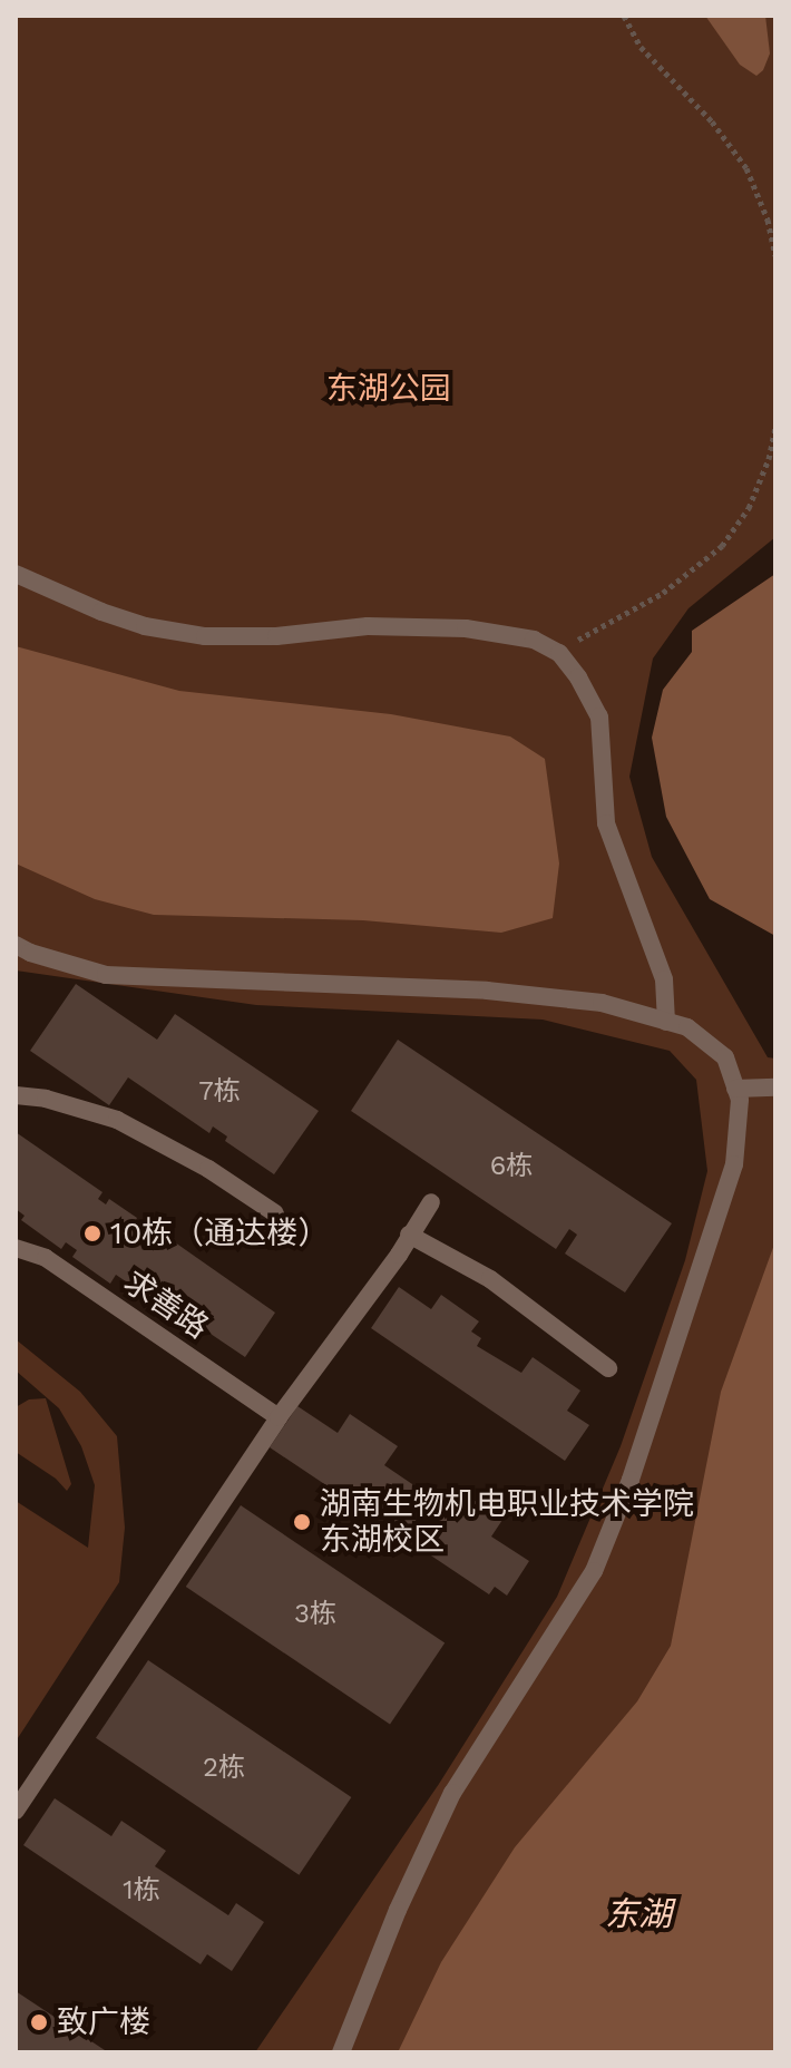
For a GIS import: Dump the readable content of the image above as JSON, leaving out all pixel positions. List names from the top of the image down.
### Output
{
  "streets": {
    "street": ["求善路"]
  },
  "water": ["东湖"],
  "parks": ["东湖公园"],
  "places": ["10栋（通达楼）", "湖南生物机电职业技术学院 东湖校区", "致广楼"],
  "house_numbers": [
    "7栋",
    "6栋",
    "3栋",
    "2栋",
    "1栋"
  ]
}
